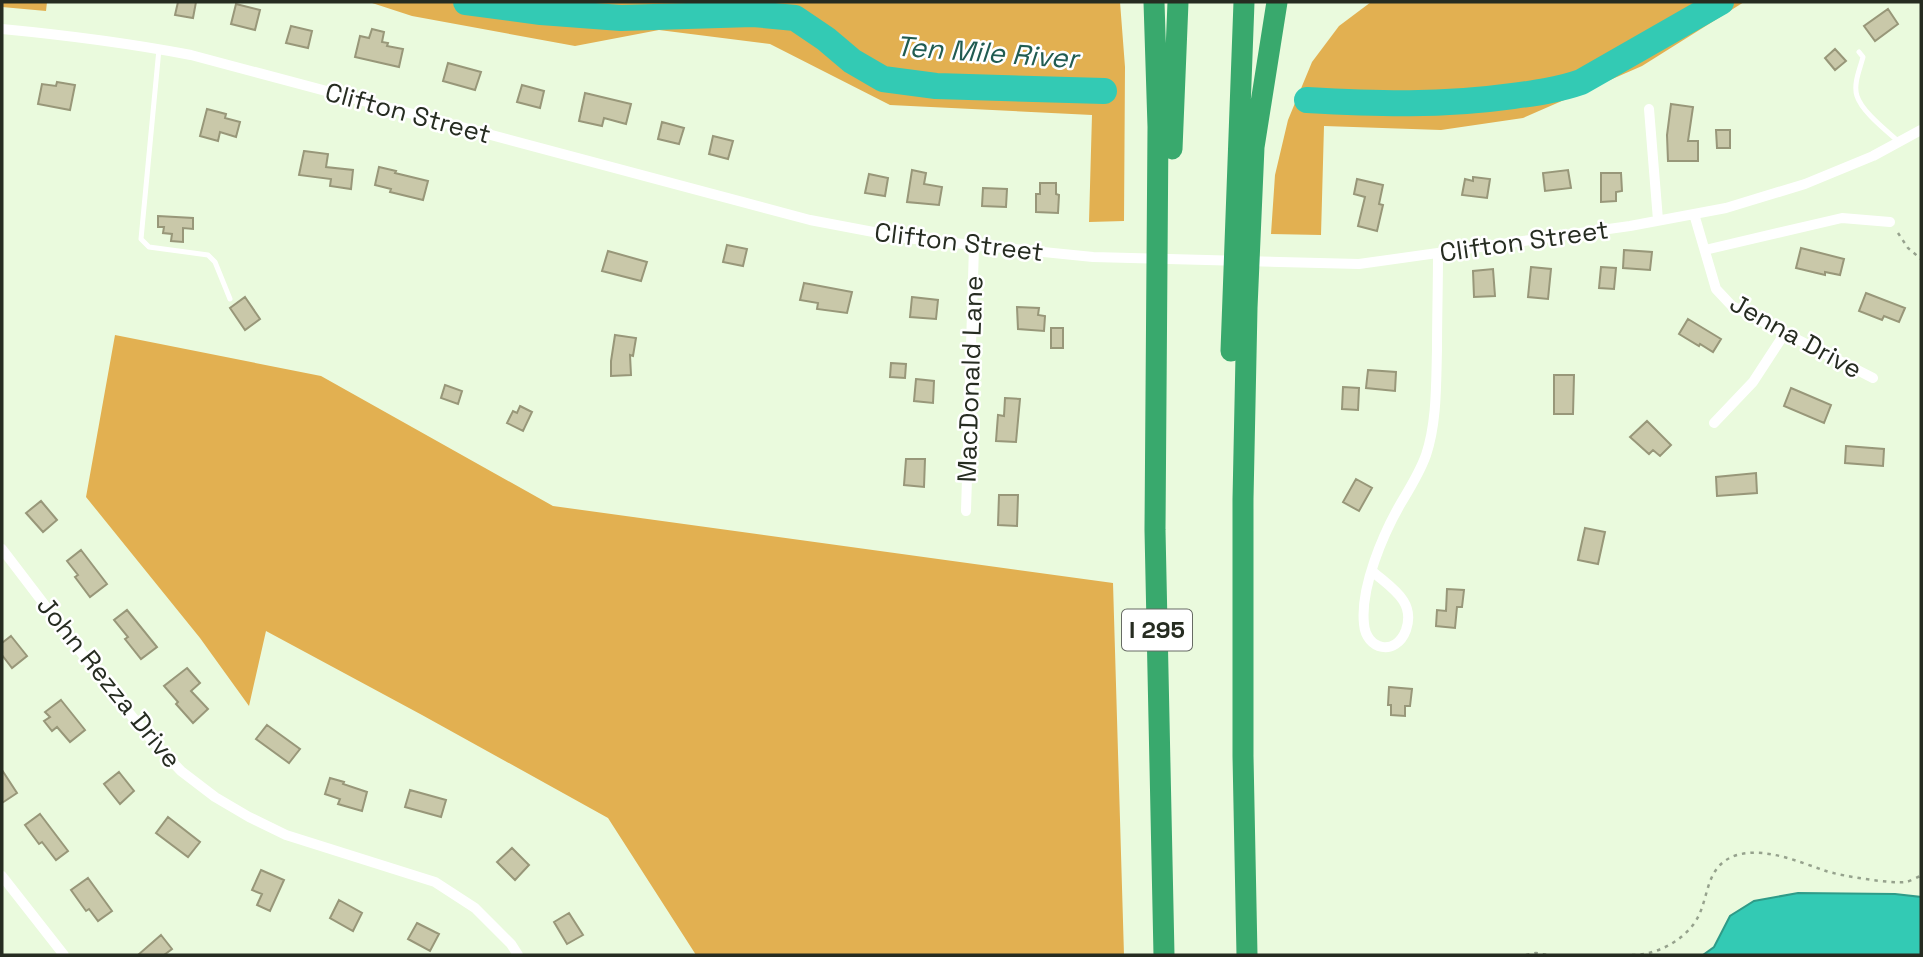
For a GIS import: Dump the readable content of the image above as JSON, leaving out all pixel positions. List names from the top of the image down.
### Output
{
  "streets": {
    "highway": ["I 295"],
    "street": [
      "Clifton Street",
      "Jenna Drive",
      "MacDonald Lane",
      "John Rezza Drive"
    ]
  },
  "crossings": [
    ["Clifton Street", "Jenna Drive"],
    ["Clifton Street", "MacDonald Lane"]
  ],
  "water": ["Ten Mile River"]
}
